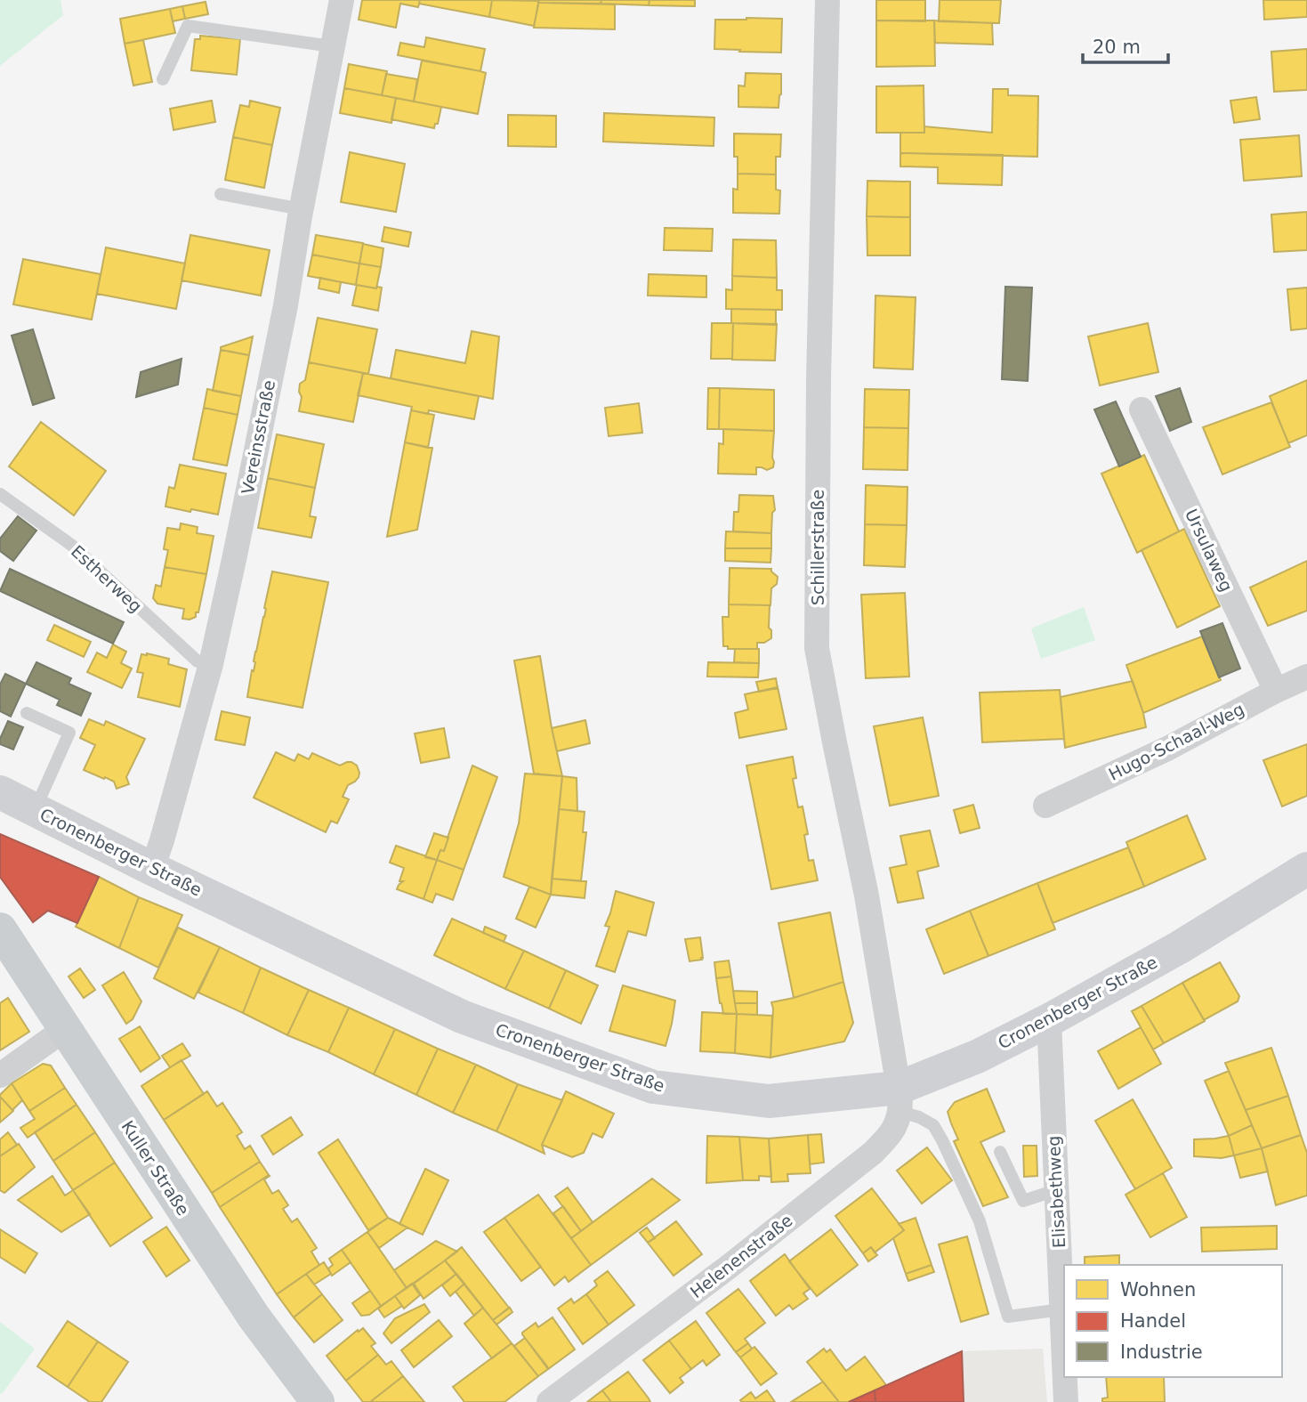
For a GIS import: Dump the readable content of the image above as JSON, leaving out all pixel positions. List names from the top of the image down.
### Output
{
  "streets": {
    "main road": ["Cronenberger Straße", "Kuller Straße"],
    "street": [
      "Vereinsstraße",
      "Schillerstraße",
      "Ursulaweg",
      "Hugo-Schaal-Weg",
      "Elisabethweg",
      "Helenenstraße"
    ],
    "lane": ["Estherweg"]
  },
  "crossings": [
    ["Vereinsstraße", "Estherweg"],
    ["Vereinsstraße", "Cronenberger Straße"],
    ["Schillerstraße", "Cronenberger Straße"],
    ["Schillerstraße", "Helenenstraße"],
    ["Ursulaweg", "Hugo-Schaal-Weg"],
    ["Cronenberger Straße", "Elisabethweg"],
    ["Cronenberger Straße", "Helenenstraße"]
  ],
  "legend": ["Wohnen", "Handel", "Industrie"],
  "scale_bar": "20 m"
}
